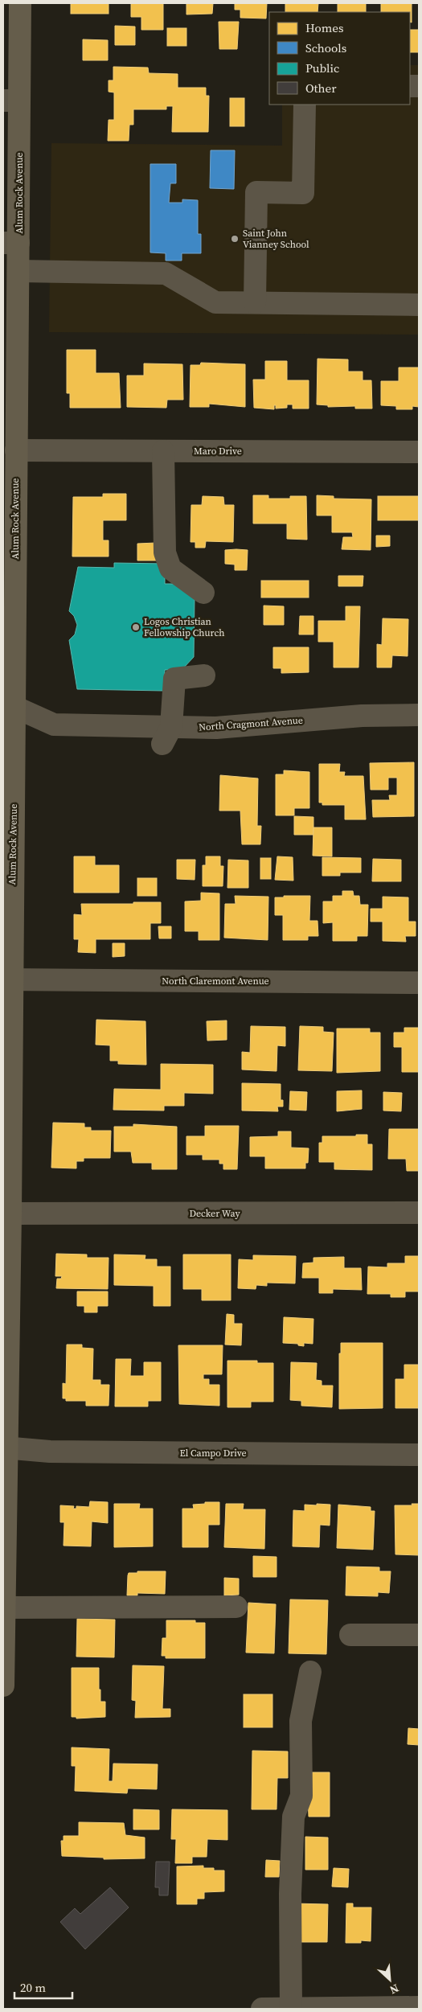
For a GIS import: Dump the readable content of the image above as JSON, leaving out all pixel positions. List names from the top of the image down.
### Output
{
  "streets": {
    "main road": ["Alum Rock Avenue"],
    "street": [
      "Maro Drive",
      "North Cragmont Avenue",
      "North Claremont Avenue",
      "Decker Way",
      "El Campo Drive"
    ]
  },
  "crossings": [
    ["Alum Rock Avenue", "Maro Drive"],
    ["Alum Rock Avenue", "North Cragmont Avenue"],
    ["Alum Rock Avenue", "North Claremont Avenue"],
    ["Alum Rock Avenue", "Decker Way"],
    ["Alum Rock Avenue", "El Campo Drive"]
  ],
  "places": ["Saint John Vianney School", "Logos Christian Fellowship Church"],
  "legend": [
    "Homes",
    "Schools",
    "Public",
    "Other"
  ],
  "scale_bar": "20 m",
  "north": "bottom right"
}
